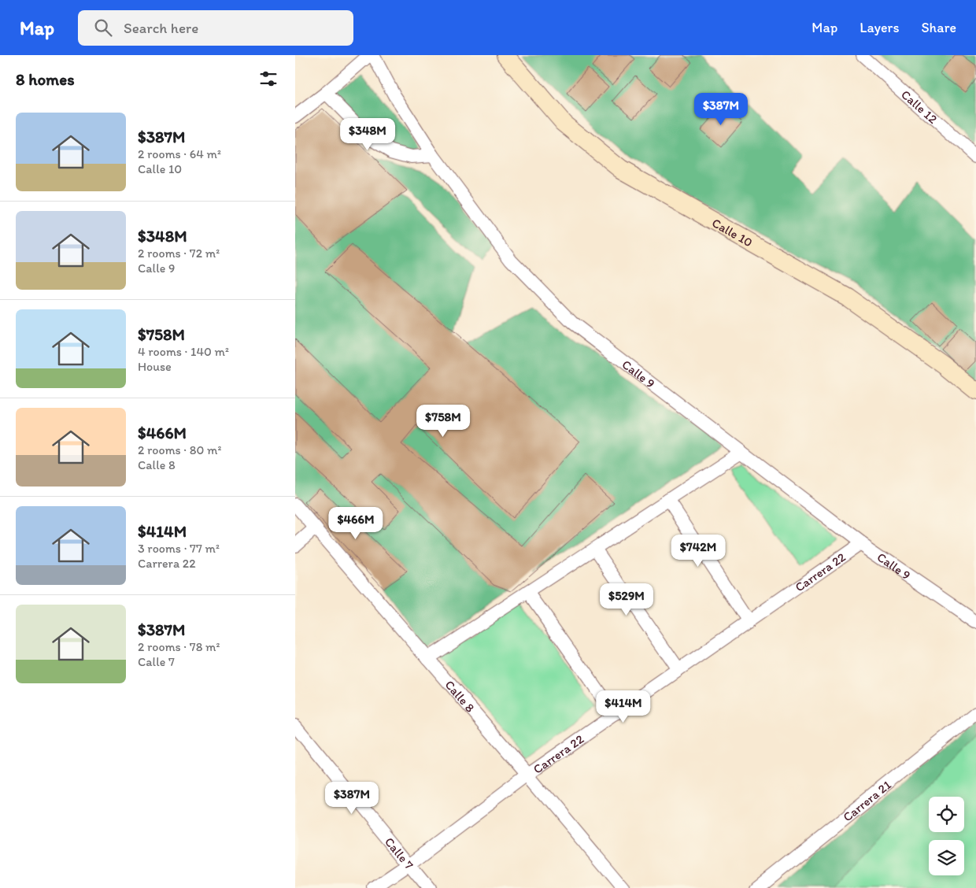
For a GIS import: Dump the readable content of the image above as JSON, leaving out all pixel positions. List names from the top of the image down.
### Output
{
  "streets": {
    "street": [
      "Calle 12",
      "Calle 10",
      "Calle 9",
      "Carrera 22",
      "Calle 8",
      "Carrera 21",
      "Calle 7"
    ]
  },
  "crossings": [
    ["Calle 9", "Carrera 22"],
    ["Carrera 22", "Calle 8"],
    ["Carrera 22", "Calle 7"]
  ],
  "page": {
    "header": "Map",
    "search": "Search here",
    "nav": ["Map", "Layers", "Share"],
    "heading": "8 homes",
    "price": [
      "$387M",
      "$348M",
      "$758M",
      "$466M",
      "$742M",
      "$529M",
      "$414M",
      "$387M"
    ],
    "list": [
      {
        "name": "$387M",
        "note": "2 rooms · 64 m² · Calle 10"
      },
      {
        "name": "$348M",
        "note": "2 rooms · 72 m² · Calle 9"
      },
      {
        "name": "$758M",
        "note": "4 rooms · 140 m² · House"
      },
      {
        "name": "$466M",
        "note": "2 rooms · 80 m² · Calle 8"
      },
      {
        "name": "$414M",
        "note": "3 rooms · 77 m² · Carrera 22"
      },
      {
        "name": "$387M",
        "note": "2 rooms · 78 m² · Calle 7"
      }
    ]
  }
}
